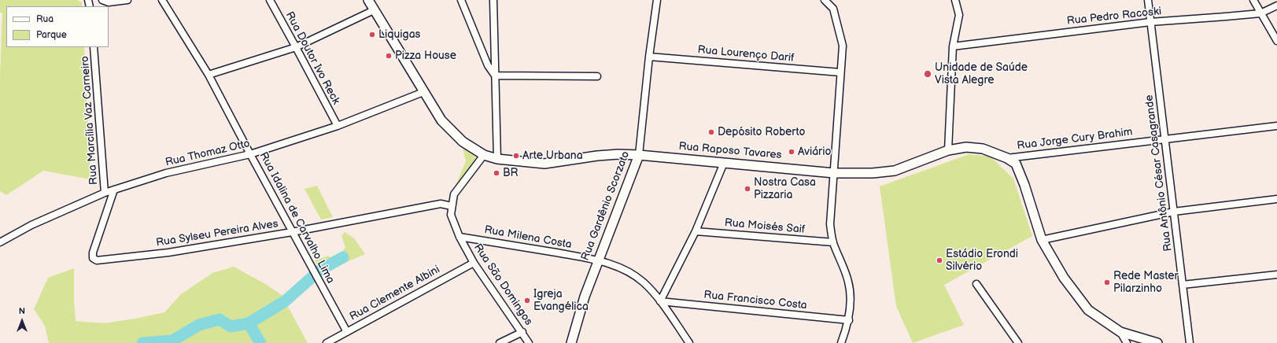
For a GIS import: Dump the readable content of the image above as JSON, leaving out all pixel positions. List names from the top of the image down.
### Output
{
  "streets": {
    "main road": ["Rua Raposo Tavares", "Rua Gardênio Scorzato"],
    "street": [
      "Rua Pedro Racoski",
      "Rua Lourenço Darif",
      "Rua Doutor Ivo Reck",
      "Rua Marcília Vaz Carneiro",
      "Rua Jorge Cury Brahim",
      "Rua Thomaz Otto",
      "Rua Antônio César Casagrande",
      "Rua Idalina de Carvalho Lima",
      "Rua Moisés Saif",
      "Rua Sylseu Pereira Alves",
      "Rua Milena Costa",
      "Rua São Domingos",
      "Rua Clemente Albini",
      "Rua Francisco Costa"
    ]
  },
  "crossings": [
    ["Rua Pedro Racoski", "Rua Antônio César Casagrande"],
    ["Rua Lourenço Darif", "Rua Gardênio Scorzato"],
    ["Rua Doutor Ivo Reck", "Rua Thomaz Otto"],
    ["Rua Marcília Vaz Carneiro", "Rua Thomaz Otto"],
    ["Rua Jorge Cury Brahim", "Rua Raposo Tavares"],
    ["Rua Jorge Cury Brahim", "Rua Antônio César Casagrande"],
    ["Rua Raposo Tavares", "Rua Thomaz Otto"],
    ["Rua Raposo Tavares", "Rua Gardênio Scorzato"],
    ["Rua Raposo Tavares", "Rua São Domingos"],
    ["Rua Thomaz Otto", "Rua Idalina de Carvalho Lima"],
    ["Rua Thomaz Otto", "Rua Sylseu Pereira Alves"],
    ["Rua Gardênio Scorzato", "Rua Milena Costa"],
    ["Rua Idalina de Carvalho Lima", "Rua Sylseu Pereira Alves"],
    ["Rua Idalina de Carvalho Lima", "Rua Clemente Albini"],
    ["Rua Sylseu Pereira Alves", "Rua São Domingos"],
    ["Rua Milena Costa", "Rua São Domingos"],
    ["Rua Milena Costa", "Rua Francisco Costa"],
    ["Rua São Domingos", "Rua Clemente Albini"]
  ],
  "places": [
    "Liquigas",
    "Pizza House",
    "Unidade de Saúde Vista Alegre",
    "Depósito Roberto",
    "Aviário",
    "Arte Urbana",
    "BR",
    "Nostra Casa Pizzaria",
    "Estádio Erondi Silvério",
    "Rede Master Pilarzinho",
    "Igreja Evangélica"
  ],
  "legend": ["Rua", "Parque"],
  "north": "top"
}
